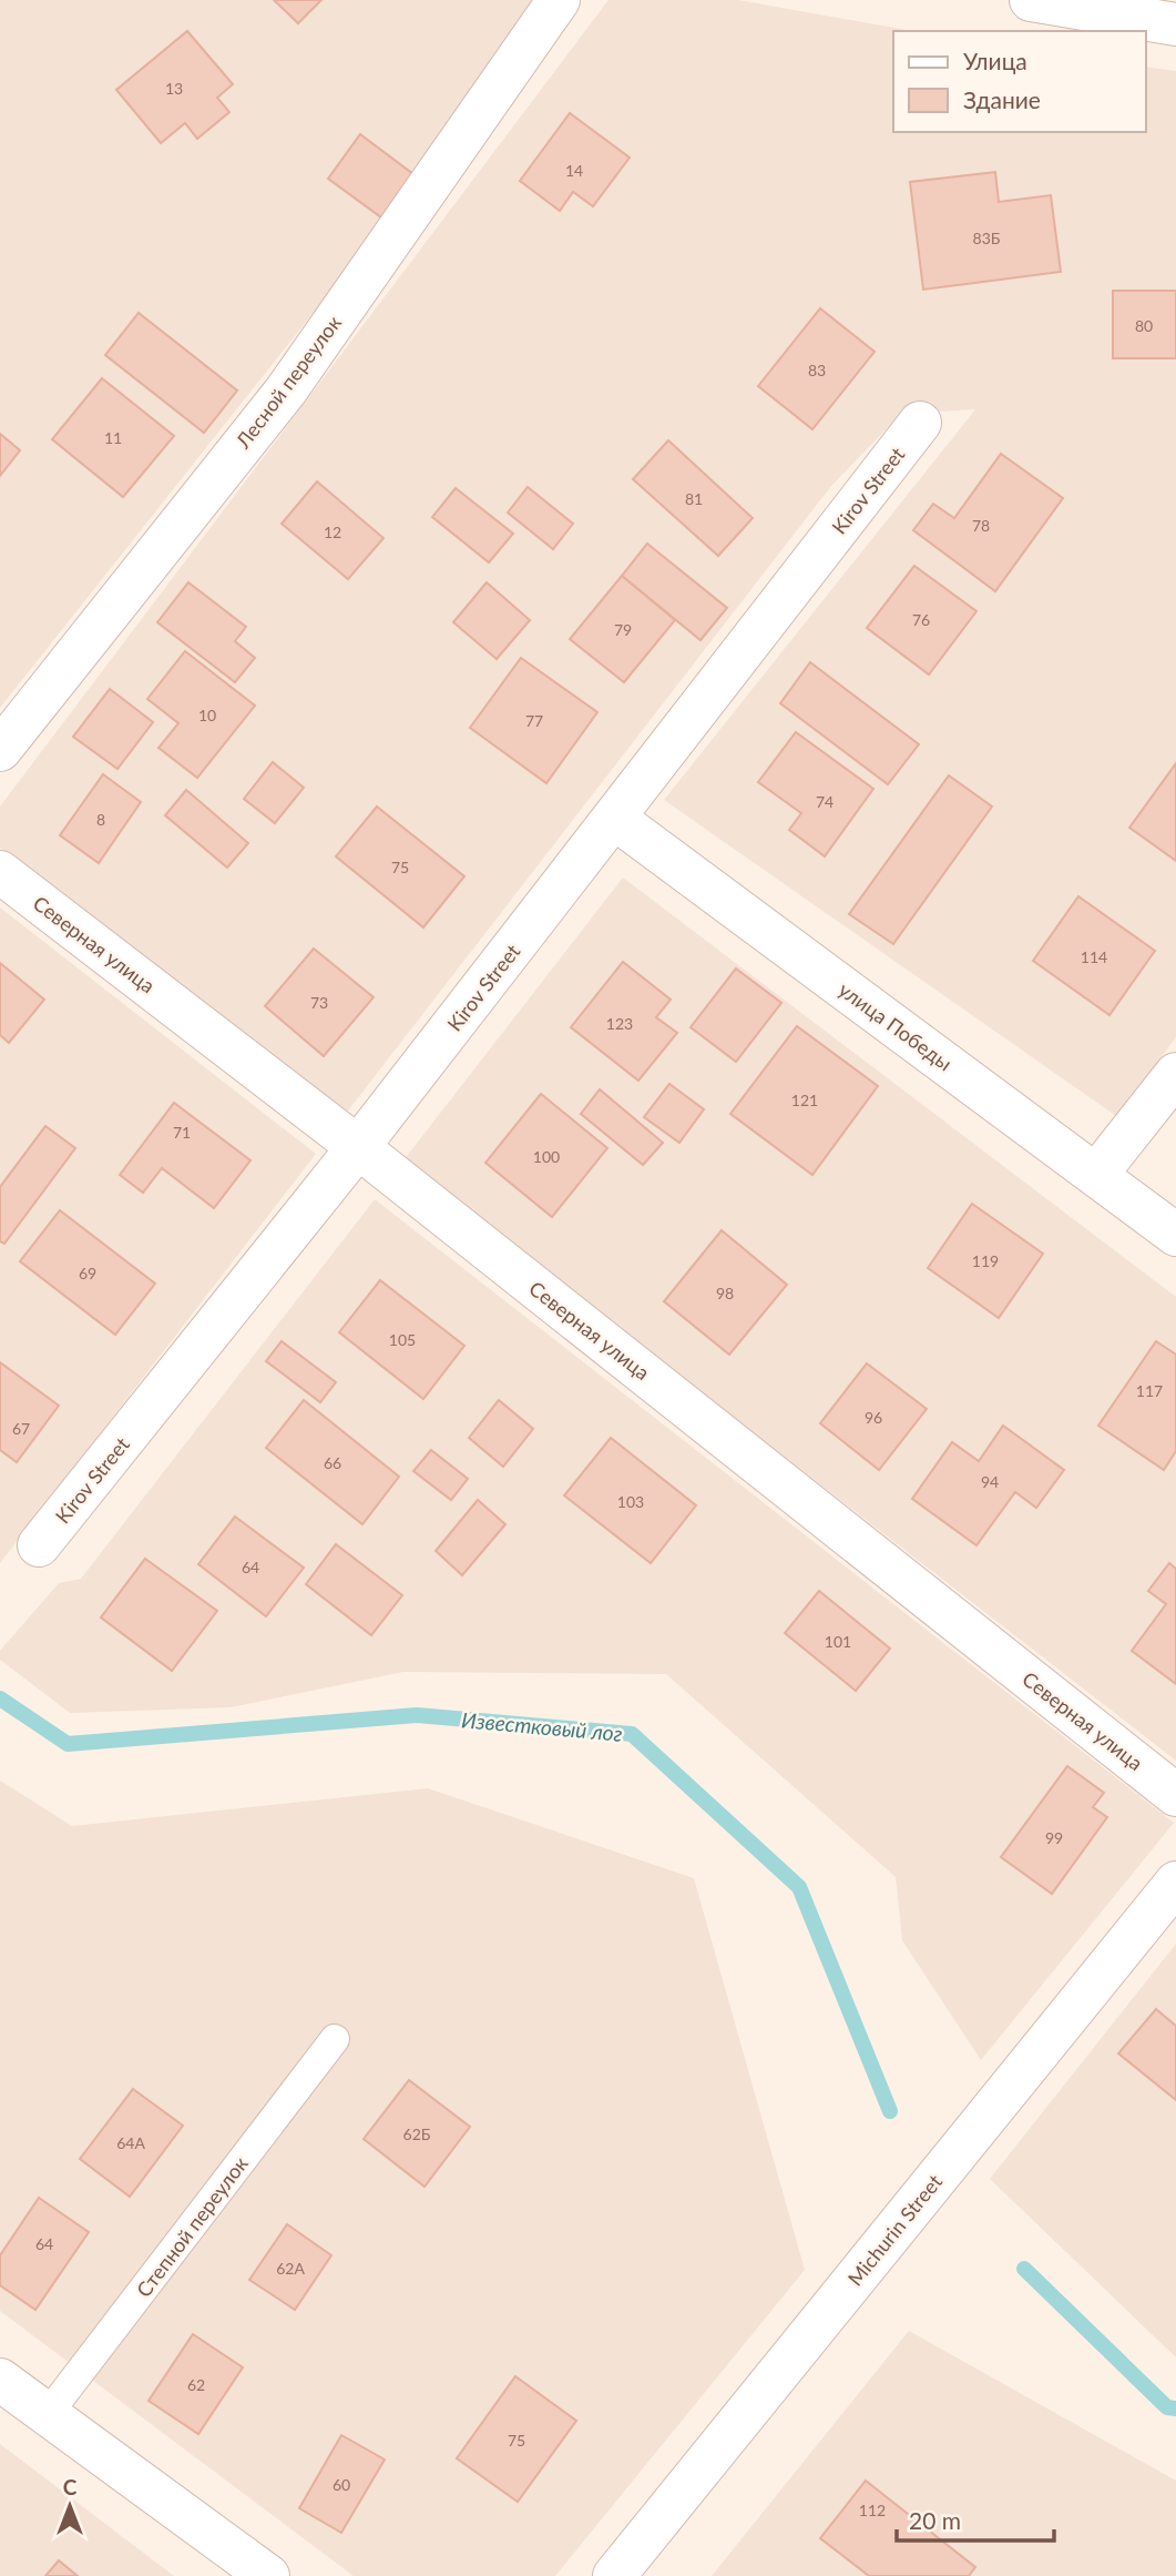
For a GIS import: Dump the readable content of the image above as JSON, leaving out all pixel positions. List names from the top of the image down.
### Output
{
  "streets": {
    "street": [
      "Лесной переулок",
      "Kirov Street",
      "Северная улица",
      "улица Победы",
      "Michurin Street"
    ],
    "lane": ["Степной переулок"]
  },
  "crossings": [
    ["Kirov Street", "Северная улица"],
    ["Kirov Street", "улица Победы"]
  ],
  "water": ["Известковый лог"],
  "house_numbers": [
    "13",
    "14",
    "83Б",
    "80",
    "83",
    "11",
    "81",
    "78",
    "12",
    "76",
    "79",
    "10",
    "77",
    "74",
    "8",
    "75",
    "114",
    "73",
    "123",
    "121",
    "71",
    "100",
    "119",
    "69",
    "98",
    "105",
    "117",
    "96",
    "67",
    "66",
    "94",
    "103",
    "64",
    "101",
    "99",
    "62Б",
    "64А",
    "64",
    "62А",
    "62",
    "75",
    "60",
    "112"
  ],
  "legend": ["Улица", "Здание"],
  "scale_bar": "20 m",
  "north": "top"
}
